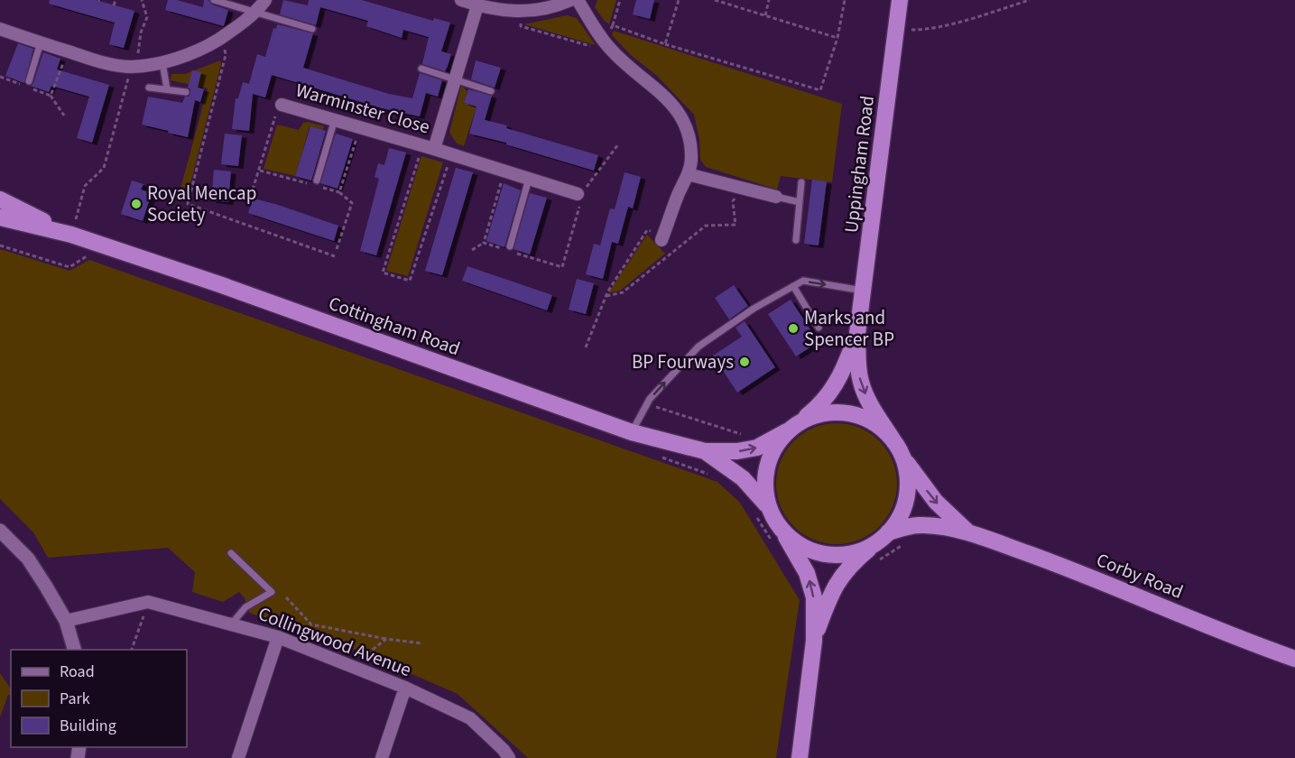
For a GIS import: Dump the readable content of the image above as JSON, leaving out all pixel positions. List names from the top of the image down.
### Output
{
  "streets": {
    "highway": ["Uppingham Road", "Cottingham Road", "Corby Road"],
    "street": ["Warminster Close", "Collingwood Avenue"]
  },
  "crossings": [
    ["Uppingham Road", "Cottingham Road"],
    ["Uppingham Road", "Corby Road"],
    ["Cottingham Road", "Corby Road"]
  ],
  "places": ["Royal Mencap Society", "Marks and Spencer BP", "BP Fourways"],
  "legend": ["Road", "Park", "Building"]
}
